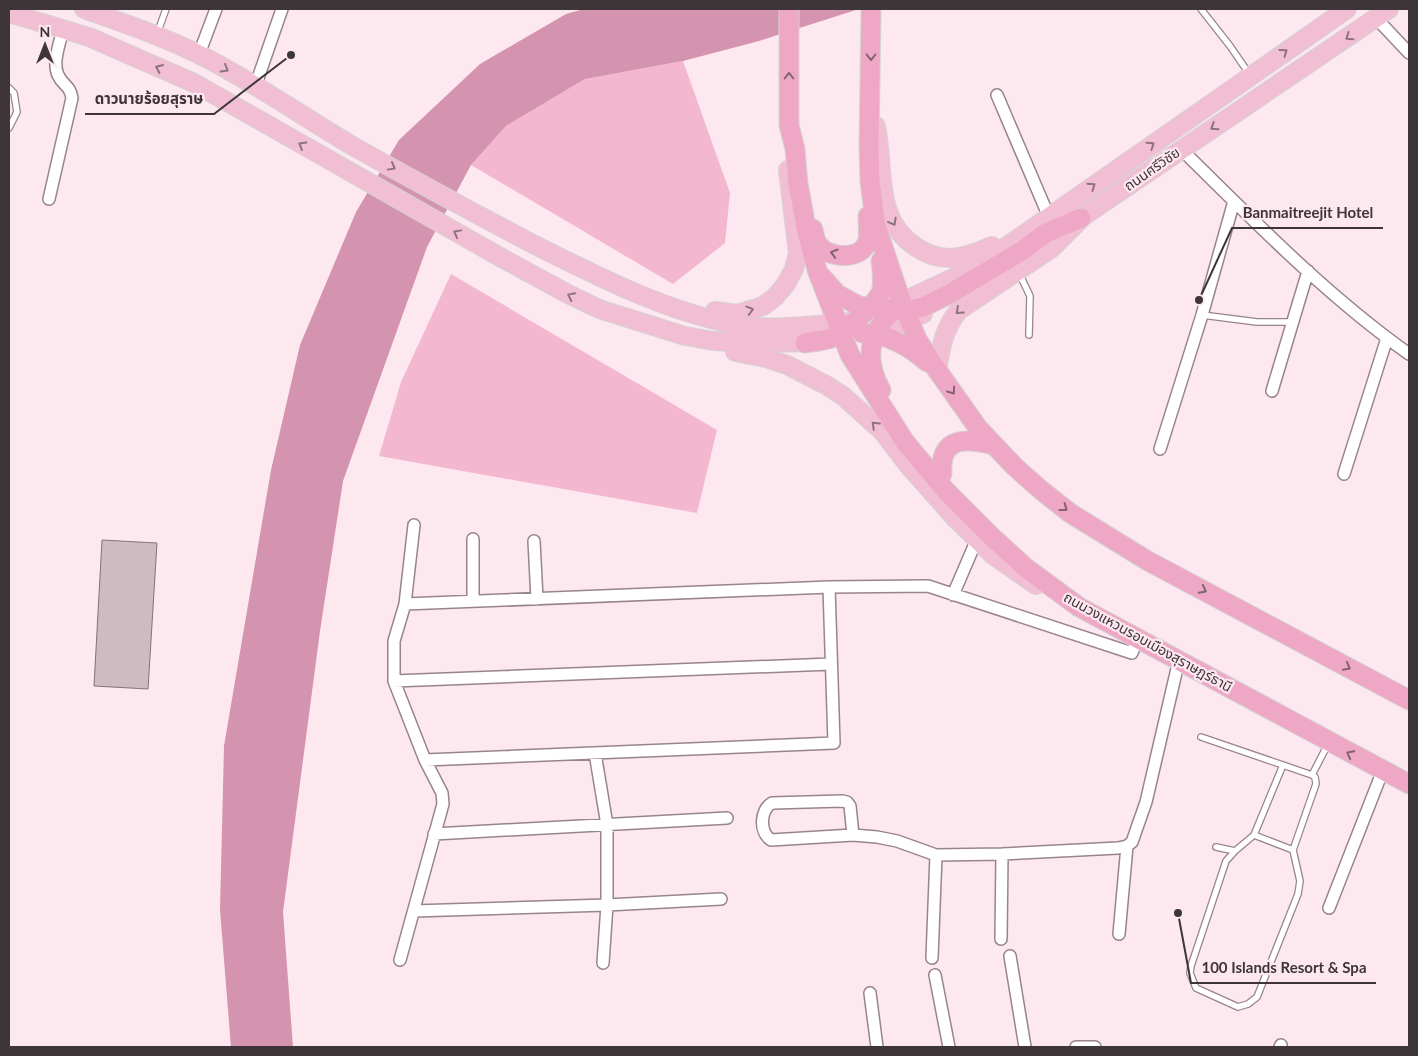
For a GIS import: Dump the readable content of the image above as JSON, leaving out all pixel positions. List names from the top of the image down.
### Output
{
  "streets": {
    "highway": ["ถนนวงแหวนรอบเมืองสุราษฎร์ธานี"],
    "main road": ["ถนนศรีวิชัย"]
  },
  "crossings": [
    ["ถนนศรีวิชัย", "ถนนวงแหวนรอบเมืองสุราษฎร์ธานี"]
  ],
  "places": ["ดาวนายร้อยสุราษ", "Banmaitreejit Hotel", "100 Islands Resort & Spa"],
  "north": "top"
}
